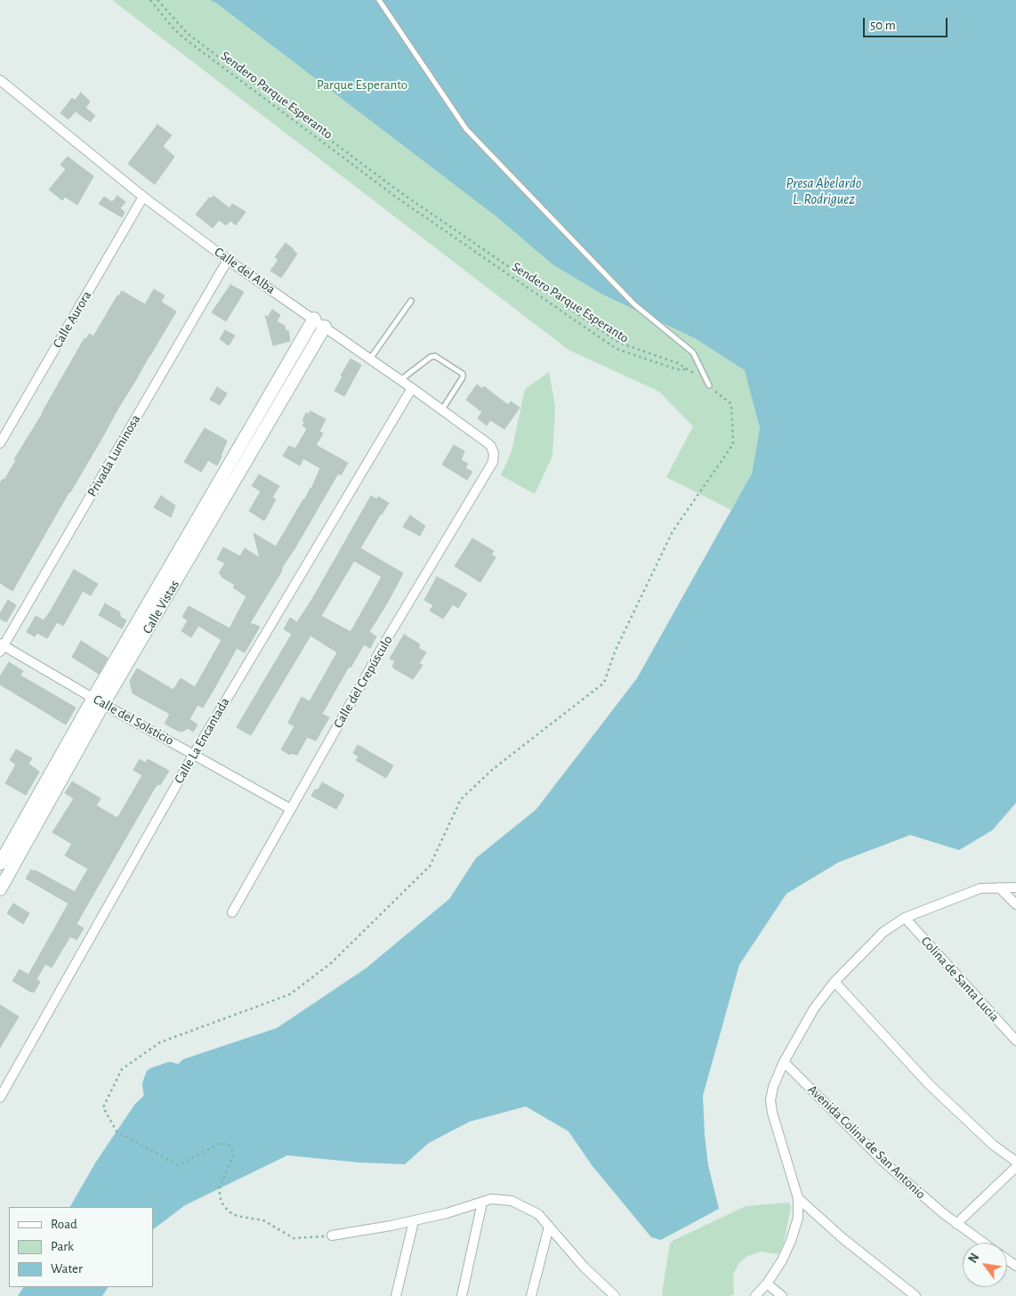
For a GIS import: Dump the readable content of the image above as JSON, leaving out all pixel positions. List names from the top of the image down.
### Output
{
  "streets": {
    "street": [
      "Calle del Alba",
      "Calle Aurora",
      "Privada Luminosa",
      "Calle Vistas",
      "Calle del Crepúsculo",
      "Calle del Solsticio",
      "Calle La Encantada",
      "Colina de Santa Lucia",
      "Avenida Colina de San Antonio"
    ],
    "path": ["Sendero Parque Esperanto"]
  },
  "crossings": [
    ["Calle del Alba", "Calle Aurora"],
    ["Calle del Alba", "Privada Luminosa"],
    ["Calle del Alba", "Calle Vistas"],
    ["Calle del Alba", "Calle del Crepúsculo"],
    ["Calle del Alba", "Calle La Encantada"],
    ["Privada Luminosa", "Calle del Solsticio"],
    ["Calle Vistas", "Calle del Solsticio"],
    ["Calle del Crepúsculo", "Calle del Solsticio"],
    ["Calle del Solsticio", "Calle La Encantada"]
  ],
  "water": ["Presa Abelardo L. Rodriguez"],
  "parks": ["Parque Esperanto"],
  "legend": ["Road", "Park", "Water"],
  "scale_bar": "50 m",
  "north": "top left"
}
